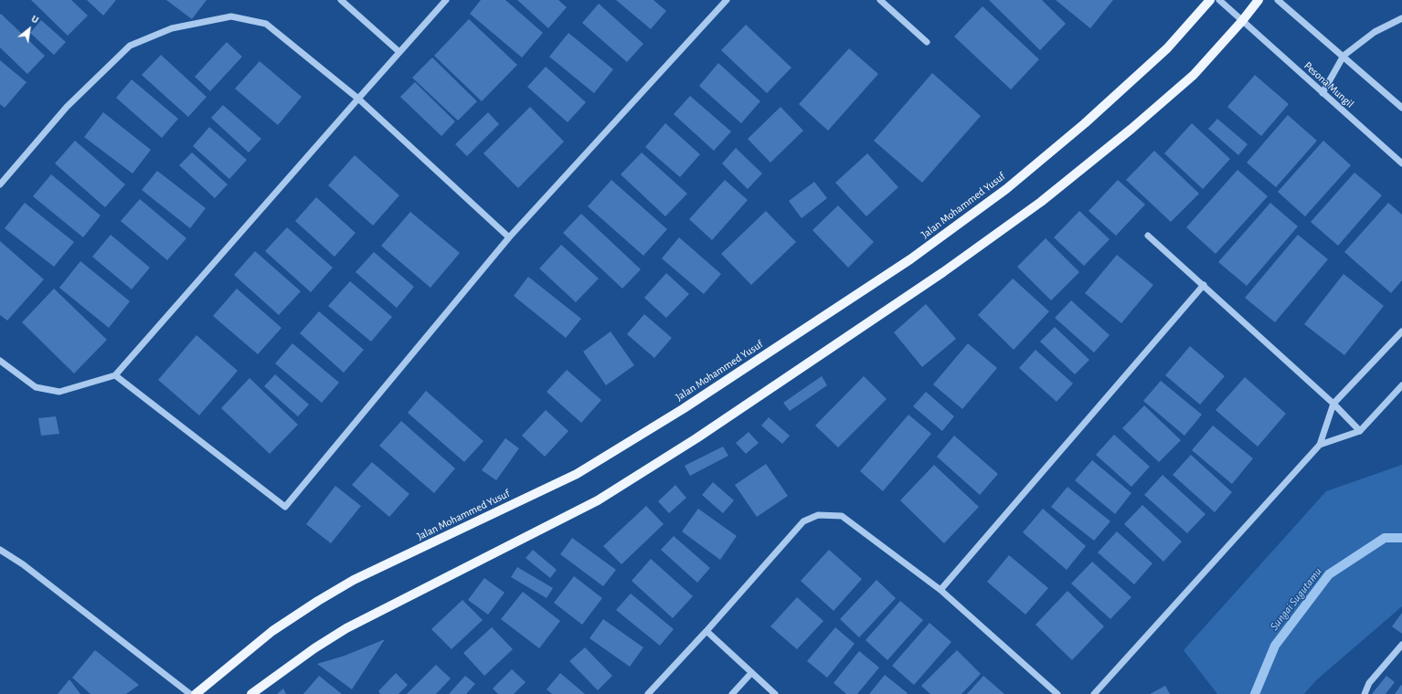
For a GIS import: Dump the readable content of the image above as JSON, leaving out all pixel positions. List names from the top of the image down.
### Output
{
  "streets": {
    "main road": ["Jalan Mohammed Yusuf"],
    "street": ["Pesona Mungil"]
  },
  "water": ["Sungai Sugutamu"],
  "north": "top right"
}
